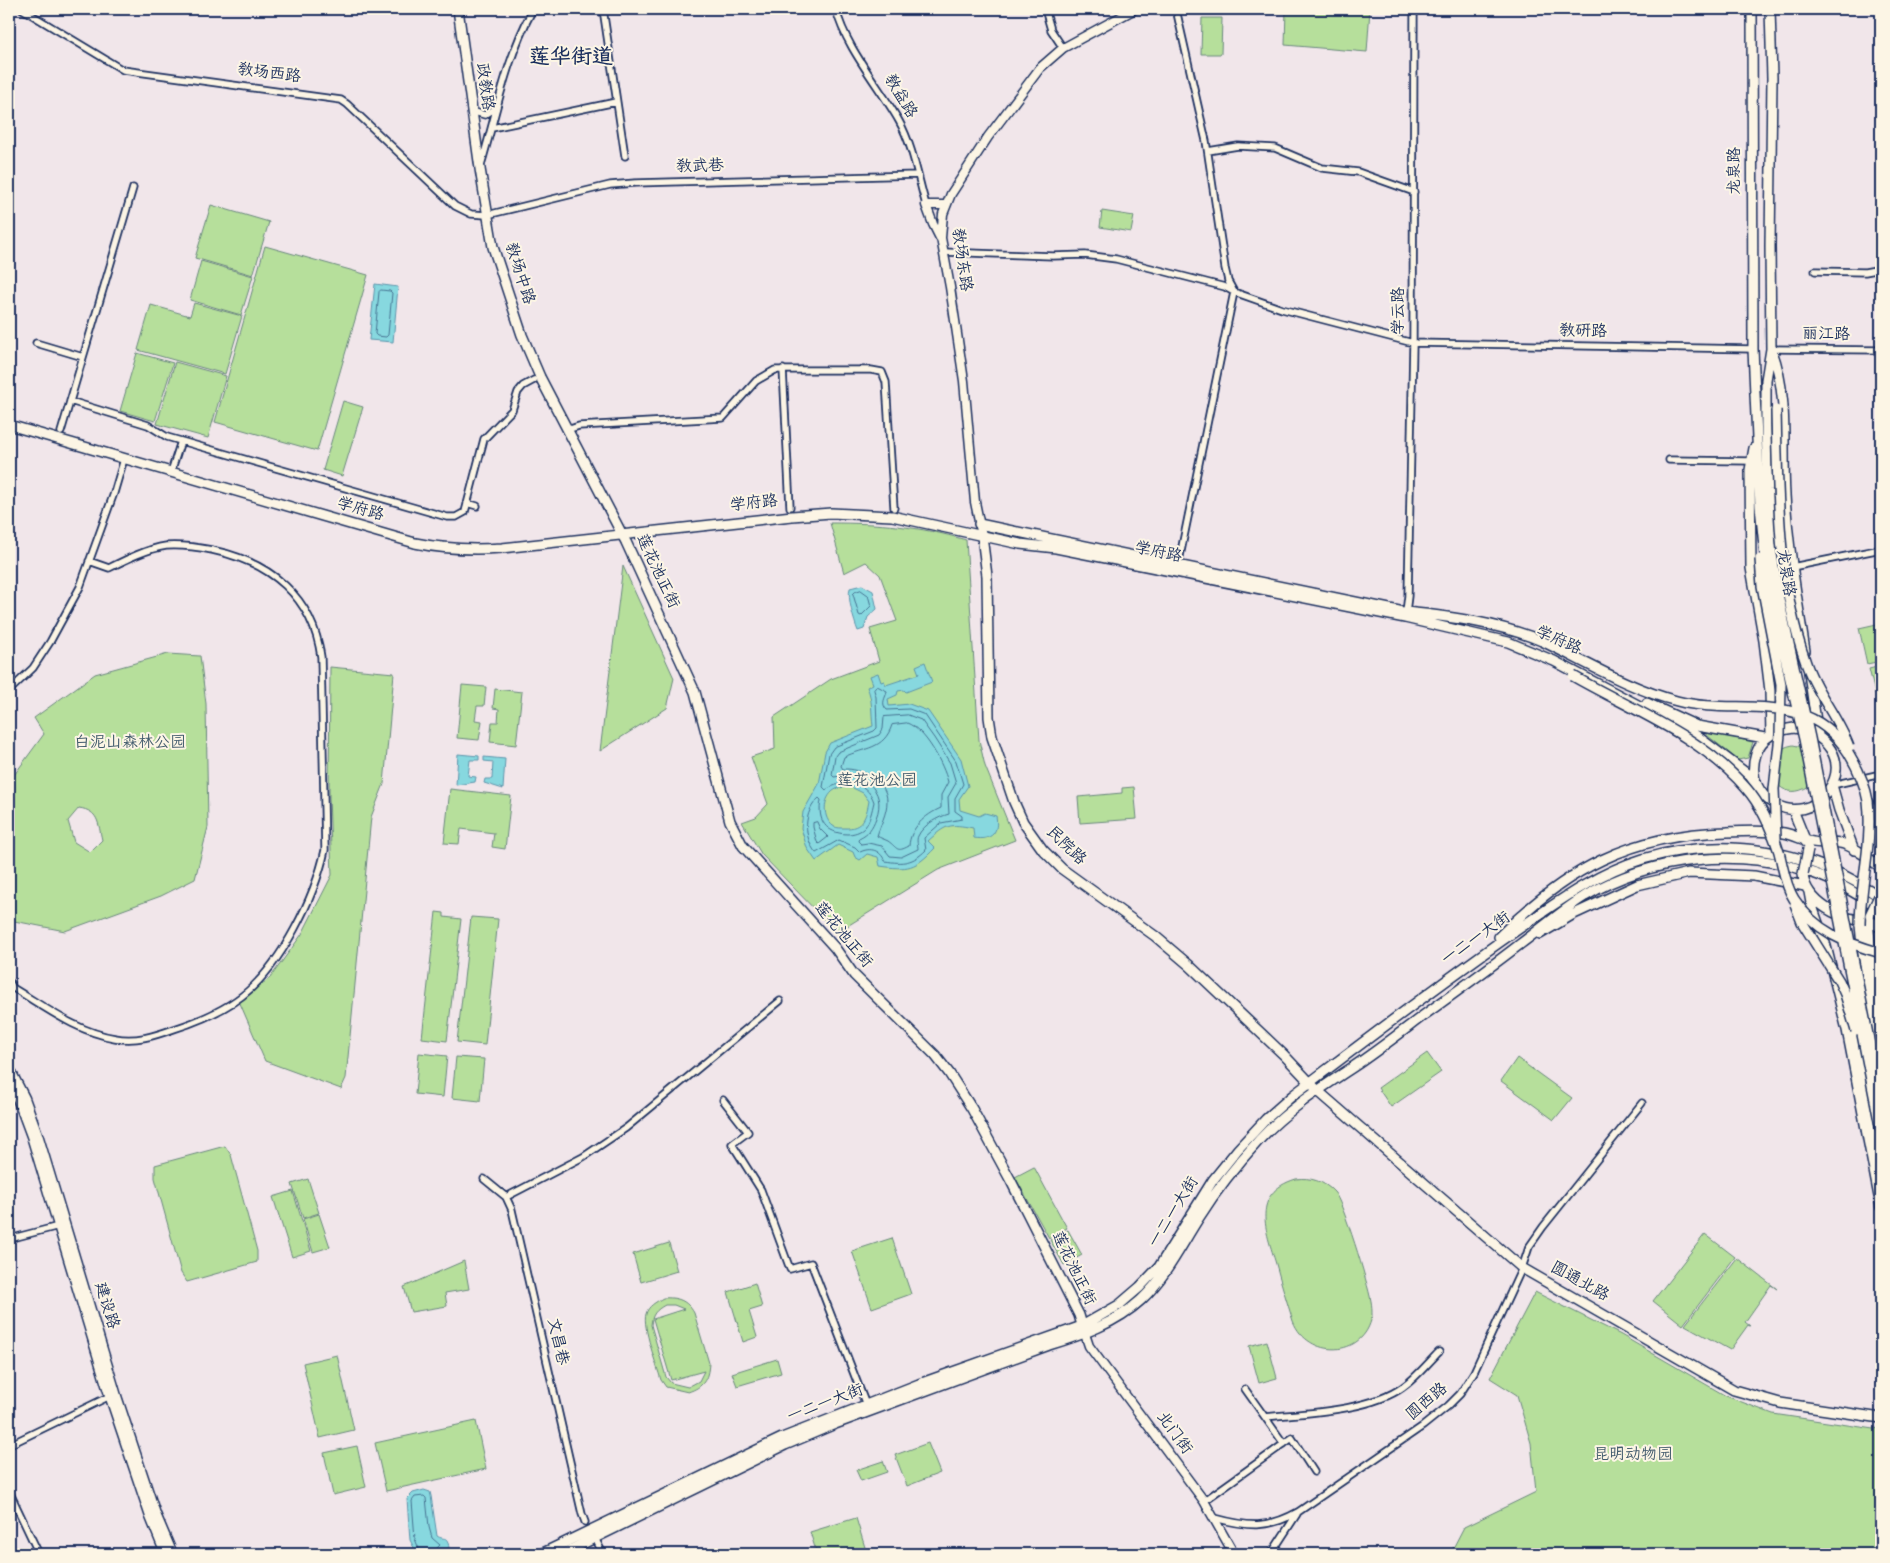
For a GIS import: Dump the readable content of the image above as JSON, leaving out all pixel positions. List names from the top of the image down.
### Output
{
  "streets": {
    "main road": [
      "政教路",
      "龙泉路",
      "教场中路",
      "学府路",
      "莲花池正街",
      "民院路",
      "一二一大街",
      "圆通北路"
    ],
    "street": [
      "教场西路",
      "教益路",
      "教武巷",
      "教场东路",
      "学云路",
      "教研路",
      "丽江路",
      "建设路",
      "文昌巷",
      "圆西路",
      "北门街"
    ]
  },
  "crossings": [
    ["教场西路", "教武巷"],
    ["教场西路", "教场中路"],
    ["政教路", "教场中路"],
    ["教益路", "教武巷"],
    ["教武巷", "教场中路"],
    ["龙泉路", "教研路"],
    ["龙泉路", "丽江路"],
    ["教场东路", "教研路"],
    ["教场东路", "学府路"],
    ["教场东路", "民院路"],
    ["教场中路", "学府路"],
    ["教场中路", "莲花池正街"],
    ["学云路", "教研路"],
    ["学云路", "学府路"],
    ["学府路", "莲花池正街"],
    ["学府路", "民院路"],
    ["莲花池正街", "一二一大街"],
    ["莲花池正街", "北门街"],
    ["民院路", "一二一大街"],
    ["民院路", "圆通北路"],
    ["一二一大街", "圆通北路"],
    ["一二一大街", "文昌巷"],
    ["一二一大街", "北门街"],
    ["圆通北路", "圆西路"],
    ["圆西路", "北门街"]
  ],
  "districts": ["莲华街道"],
  "parks": ["白泥山森林公园", "莲花池公园", "昆明动物园"]
}
